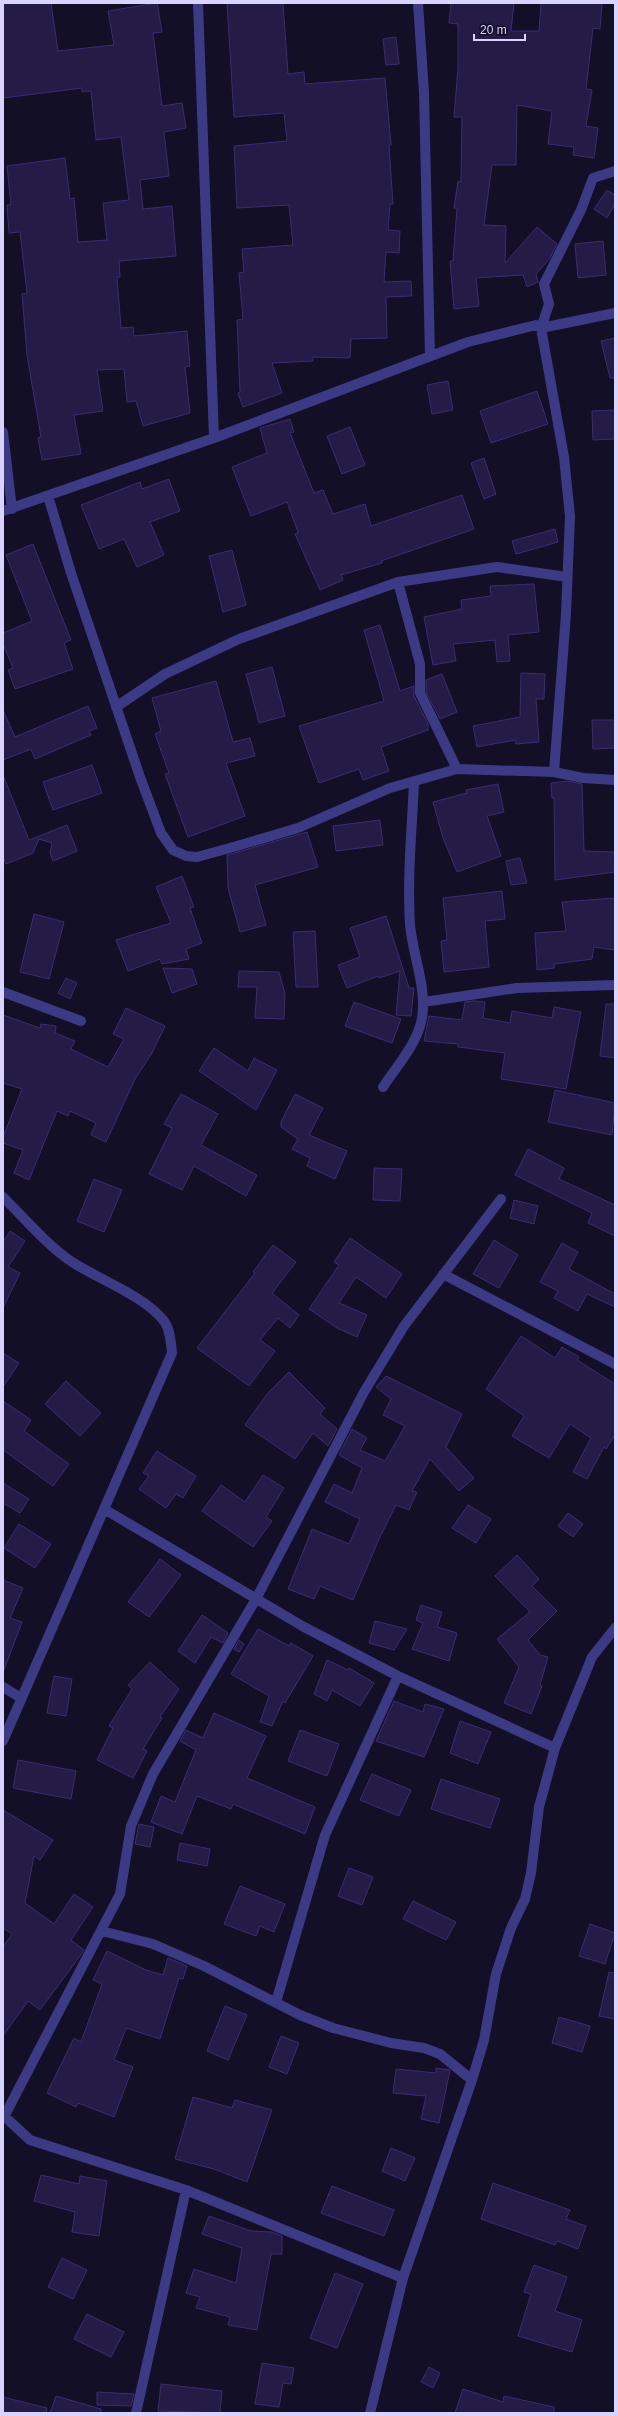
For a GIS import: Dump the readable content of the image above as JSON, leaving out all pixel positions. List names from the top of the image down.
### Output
{
  "scale_bar": "20 m"
}
